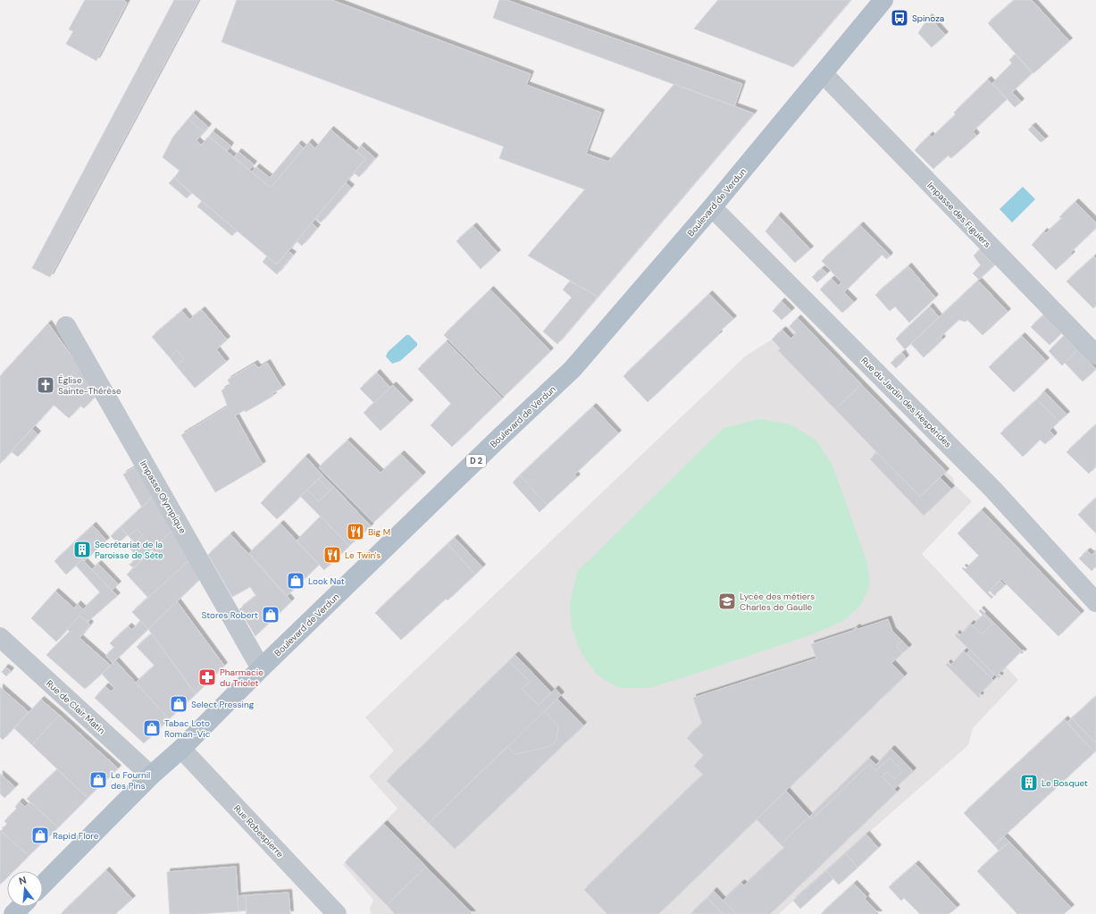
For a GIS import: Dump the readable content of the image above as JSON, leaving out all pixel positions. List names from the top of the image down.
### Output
{
  "streets": {
    "main road": ["Boulevard de Verdun", "D 2"],
    "street": [
      "Impasse des Figuiers",
      "Rue du Jardin des Hespérides",
      "Impasse Olympique",
      "Rue de Clair Matin",
      "Rue Robespierre"
    ]
  },
  "crossings": [
    ["Boulevard de Verdun", "Impasse des Figuiers"],
    ["Boulevard de Verdun", "Rue du Jardin des Hespérides"],
    ["Boulevard de Verdun", "Impasse Olympique"],
    ["Boulevard de Verdun", "Rue de Clair Matin"],
    ["Boulevard de Verdun", "Rue Robespierre"]
  ],
  "places": {
    "bus stop": ["Spinoza"],
    "church": ["Église Sainte-Thérèse"],
    "restaurant": ["Big M", "Le Twin's"],
    "building": ["Secrétariat de la Paroisse de Sète", "Le Bosquet"],
    "shop": [
      "Look Nat",
      "Stores Robert",
      "Select Pressing",
      "Tabac Loto Roman-Vic",
      "Le Fournil des Pins",
      "Rapid Flore"
    ],
    "school or university": ["Lycée des métiers Charles de Gaulle"],
    "pharmacy": ["Pharmacie du Triolet"]
  },
  "north": "top"
}
